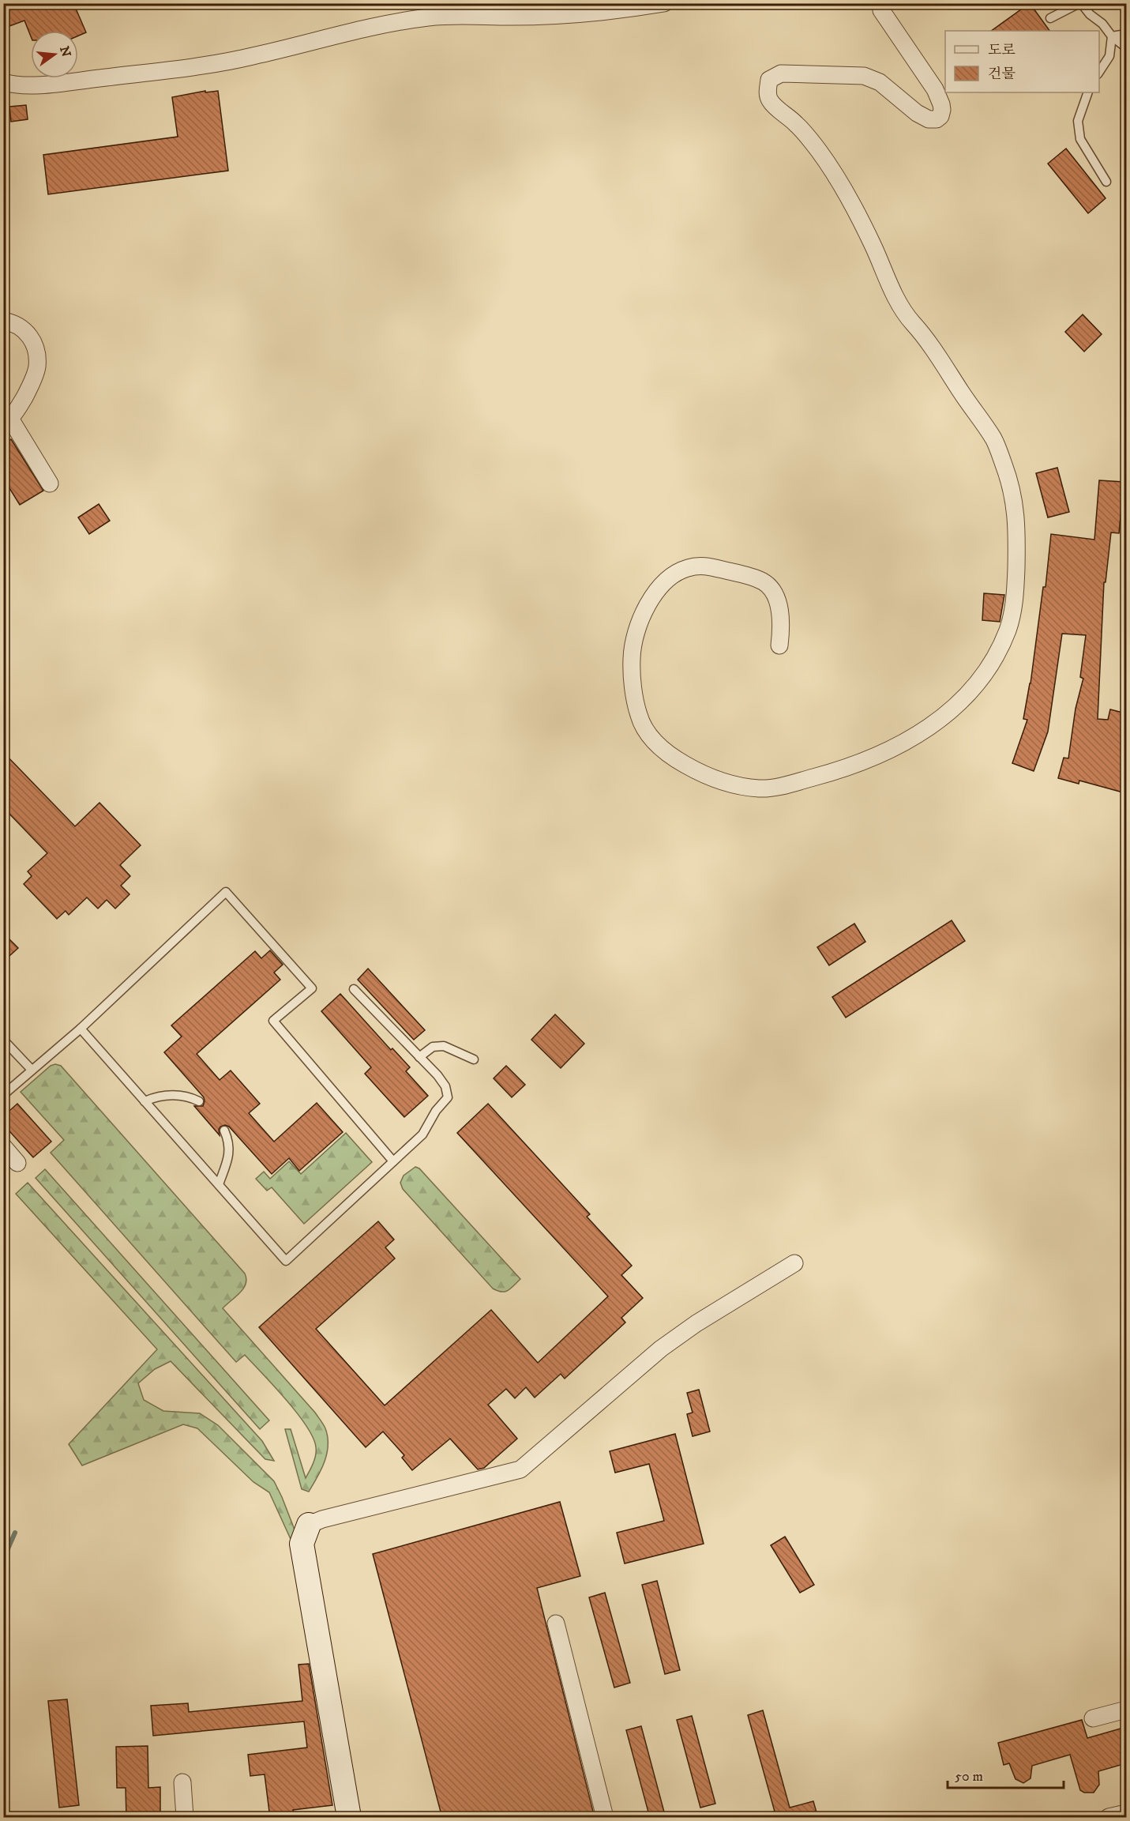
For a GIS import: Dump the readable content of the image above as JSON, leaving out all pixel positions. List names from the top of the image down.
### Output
{
  "legend": ["도로", "건물"],
  "scale_bar": "50 m",
  "north": "right"
}
